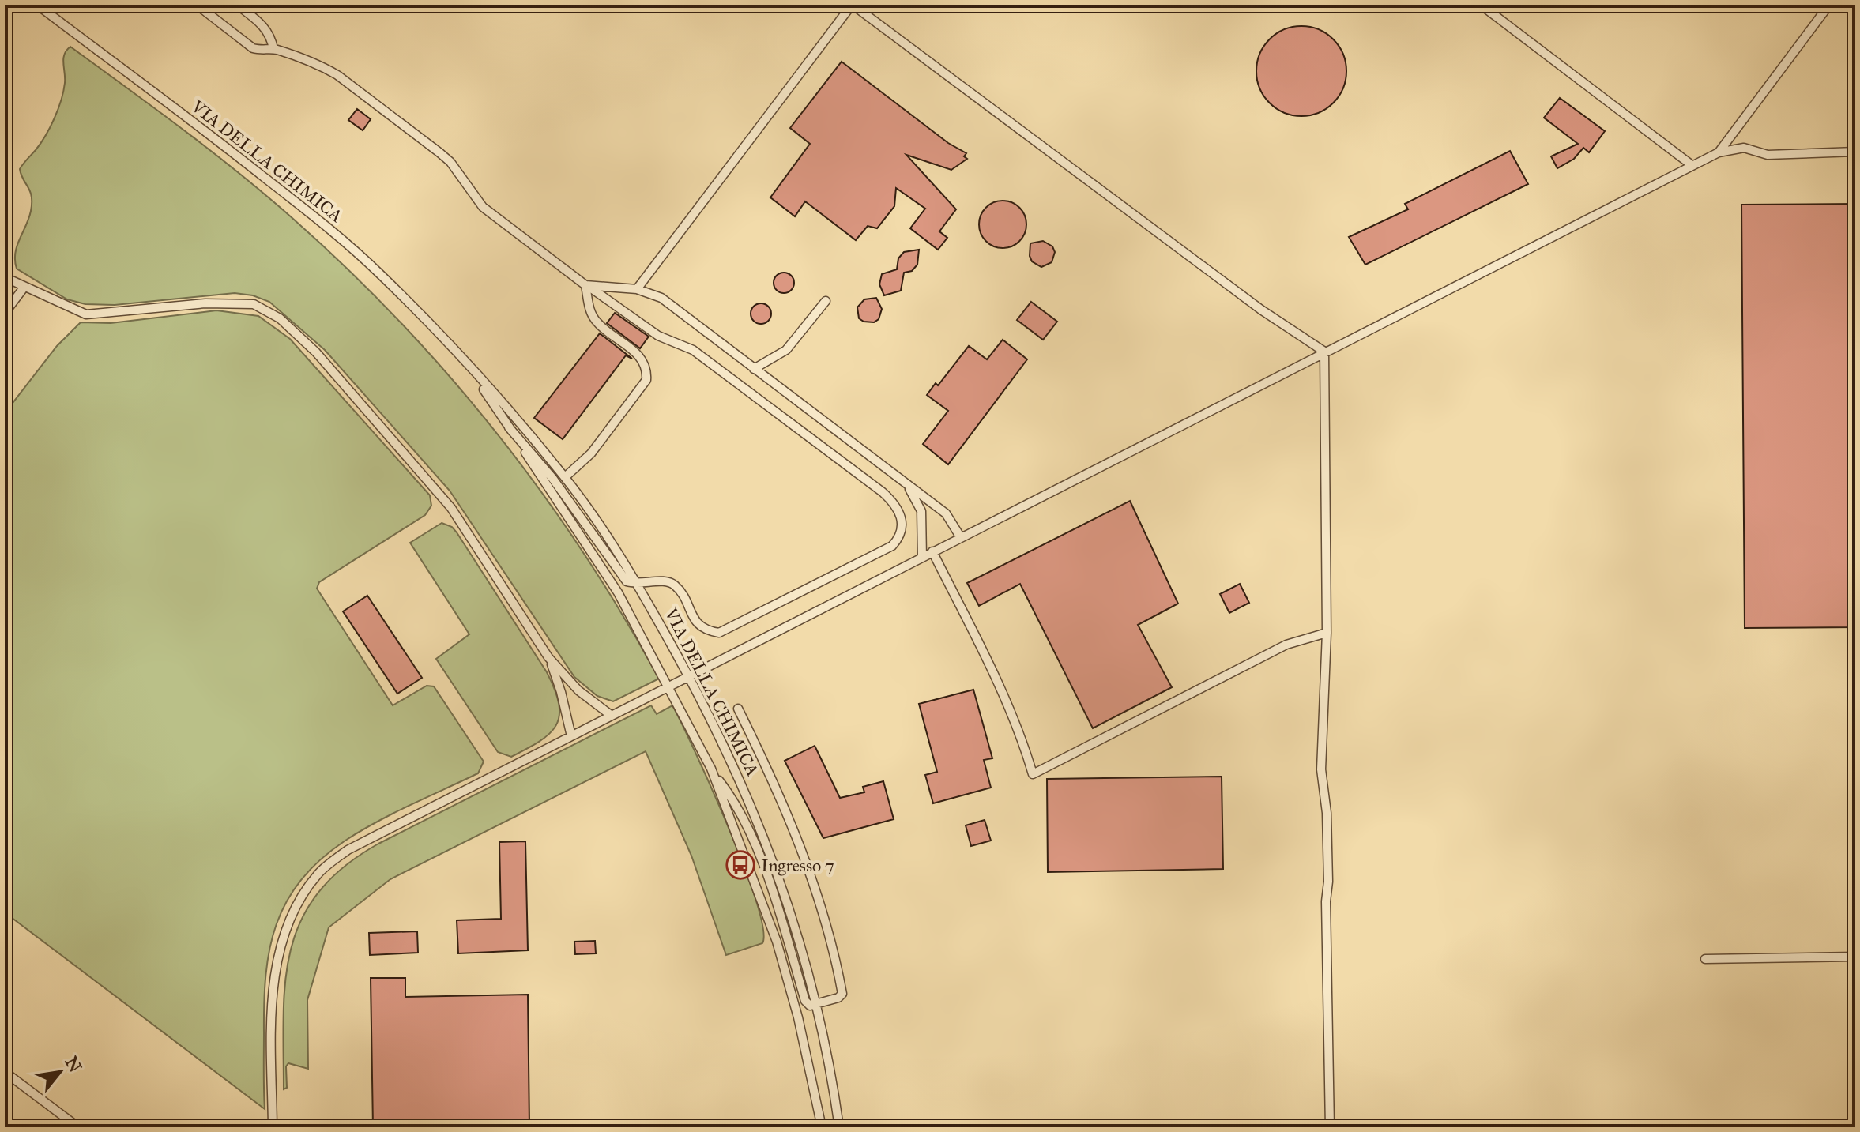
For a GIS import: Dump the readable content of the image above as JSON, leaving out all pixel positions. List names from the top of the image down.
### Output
{
  "streets": {
    "lane": ["VIA DELLA CHIMICA"]
  },
  "places": {
    "bus stop": ["Ingresso 7"]
  },
  "north": "top right"
}
